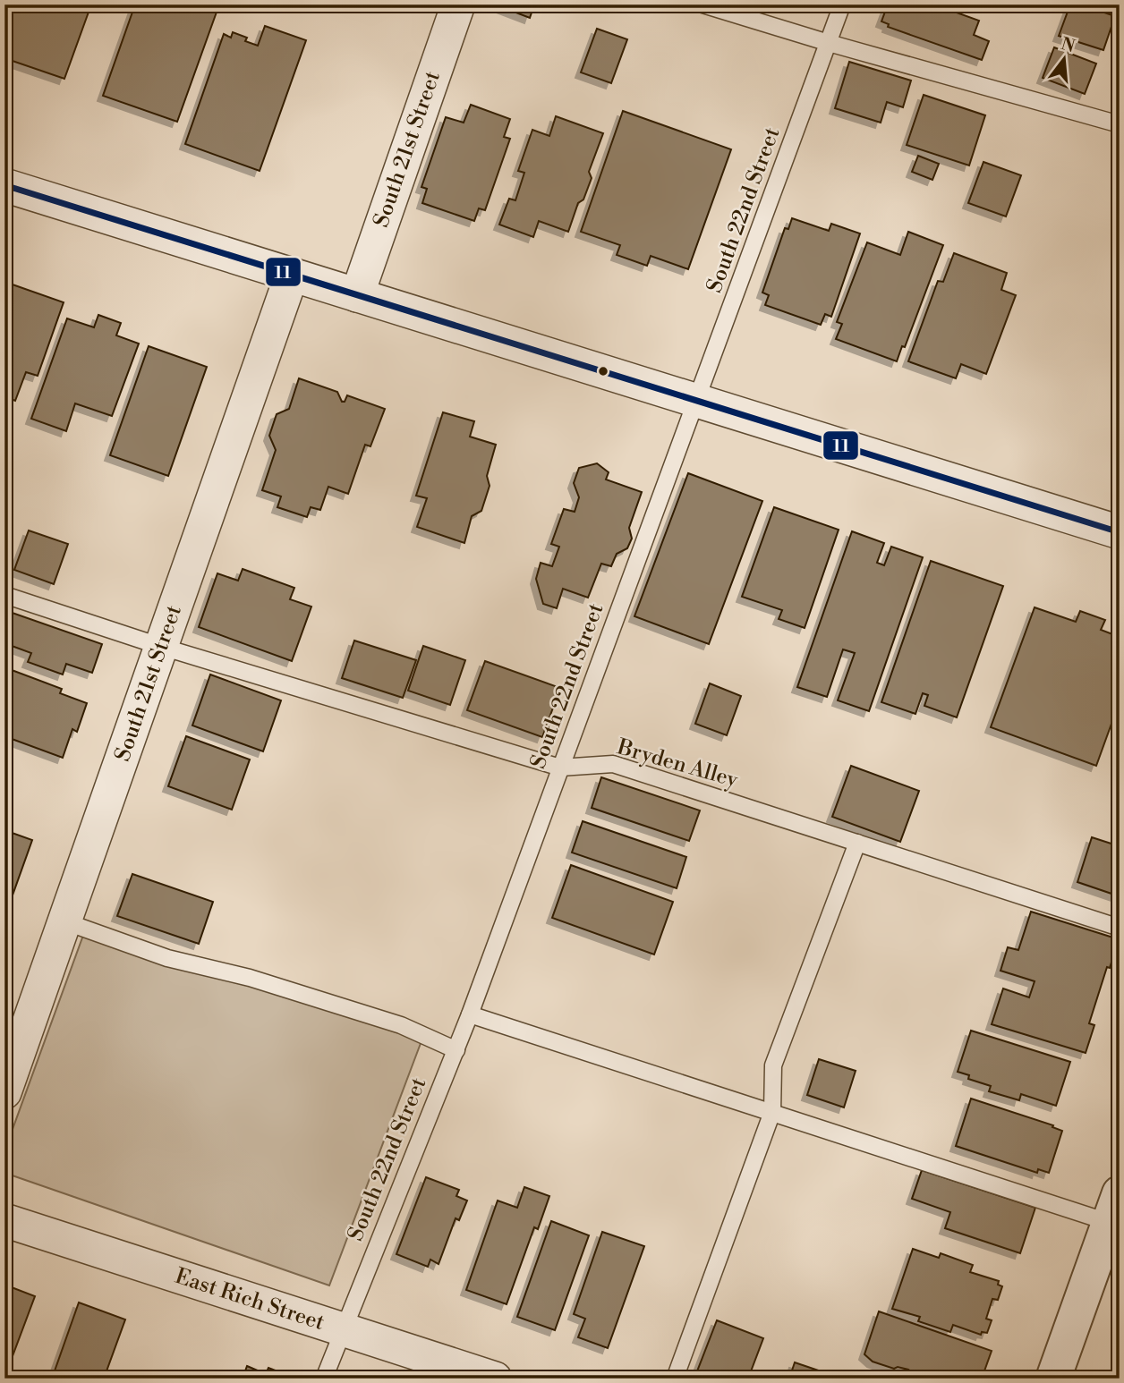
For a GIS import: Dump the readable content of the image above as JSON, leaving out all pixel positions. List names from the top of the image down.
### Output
{
  "streets": {
    "street": ["South 21st Street", "East Rich Street"],
    "lane": ["South 22nd Street", "Bryden Alley"]
  },
  "crossings": [
    ["South 21st Street", "Bryden Alley"],
    ["South 22nd Street", "Bryden Alley"],
    ["South 22nd Street", "East Rich Street"]
  ],
  "lines": ["transit line 11"],
  "north": "top"
}
